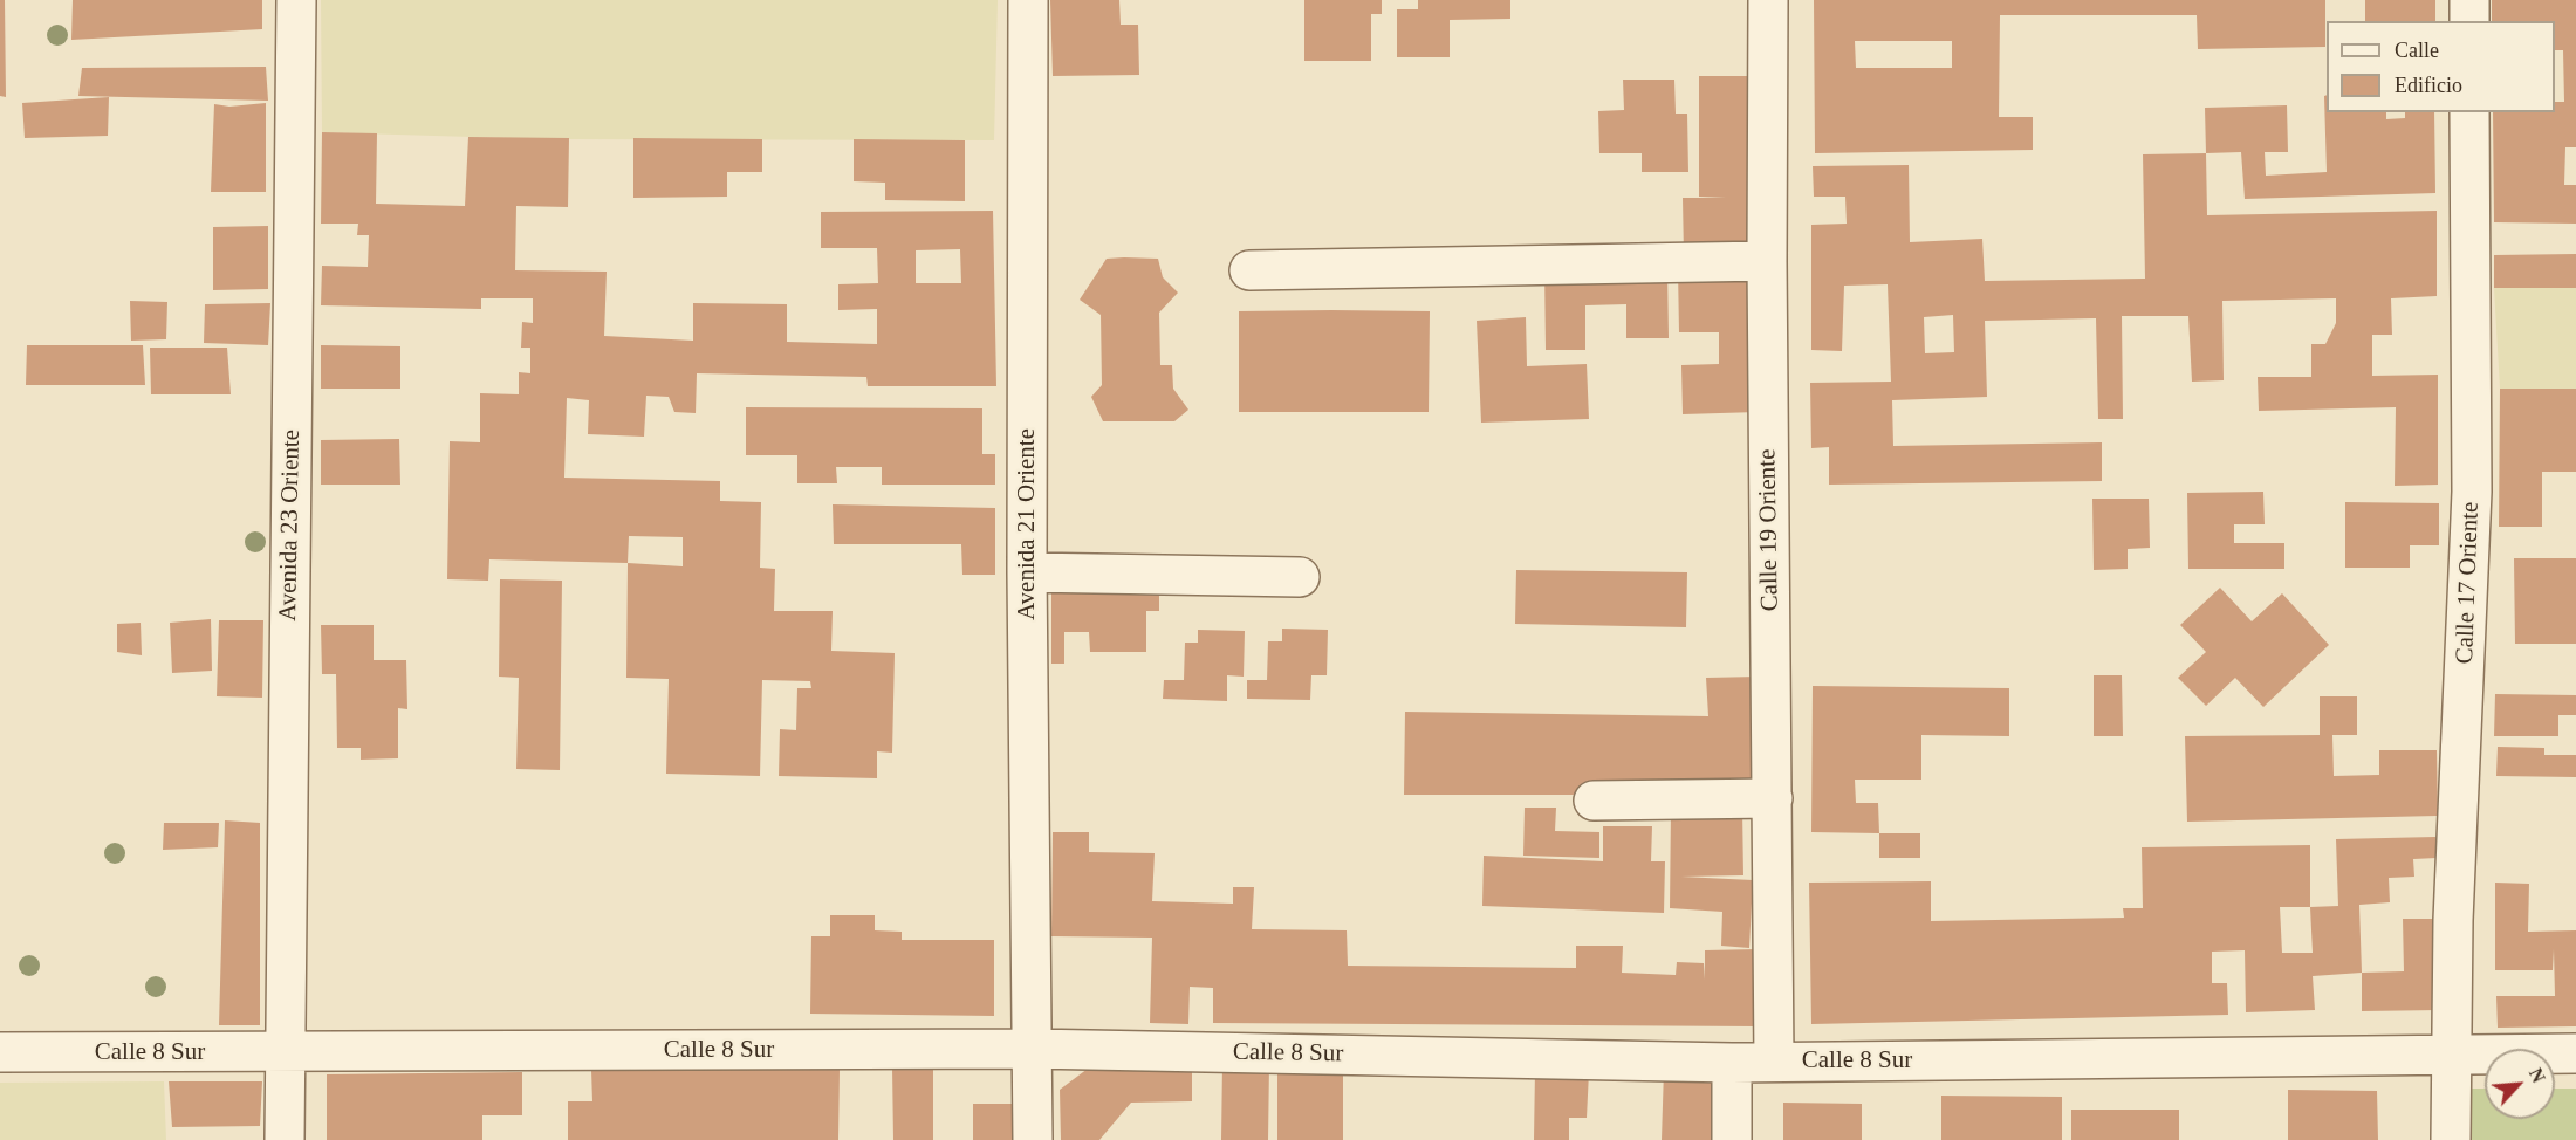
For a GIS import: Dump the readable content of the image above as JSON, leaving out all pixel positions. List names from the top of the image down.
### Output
{
  "streets": {
    "street": [
      "Avenida 21 Oriente",
      "Avenida 23 Oriente",
      "Calle 19 Oriente",
      "Calle 17 Oriente",
      "Calle 8 Sur"
    ]
  },
  "crossings": [
    ["Avenida 21 Oriente", "Calle 8 Sur"],
    ["Avenida 23 Oriente", "Calle 8 Sur"],
    ["Calle 19 Oriente", "Calle 8 Sur"],
    ["Calle 17 Oriente", "Calle 8 Sur"]
  ],
  "legend": ["Calle", "Edificio"],
  "north": "top right"
}
